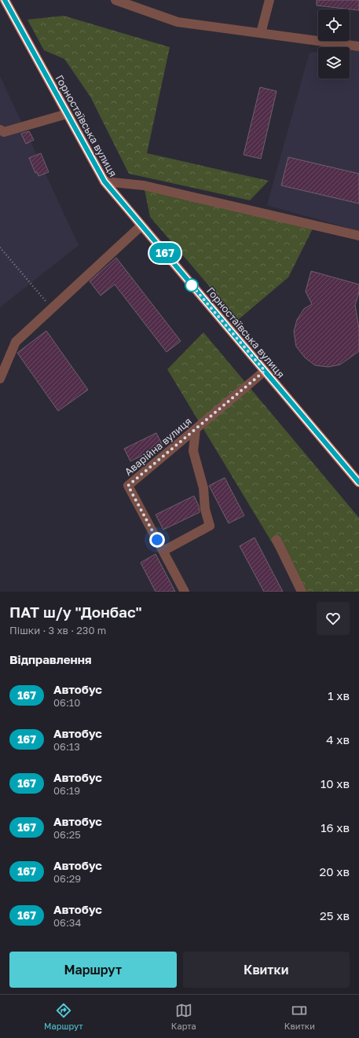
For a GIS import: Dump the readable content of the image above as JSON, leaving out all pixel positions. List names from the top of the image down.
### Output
{
  "streets": {
    "main road": ["Горностаївська вулиця"],
    "street": ["Аварійна вулиця"]
  },
  "crossings": [
    ["Горностаївська вулиця", "Аварійна вулиця"]
  ],
  "lines": ["bus line 167"],
  "page": {
    "on_map": "167",
    "heading": [
      ["ПАТ ш/у \"Донбас\"", "Пішки · 3 хв · 230 m"],
      "Відправлення"
    ],
    "list": [
      {
        "mark": "167",
        "name": "Автобус",
        "note": "06:10",
        "value": "1 хв"
      },
      {
        "mark": "167",
        "name": "Автобус",
        "note": "06:13",
        "value": "4 хв"
      },
      {
        "mark": "167",
        "name": "Автобус",
        "note": "06:19",
        "value": "10 хв"
      },
      {
        "mark": "167",
        "name": "Автобус",
        "note": "06:25",
        "value": "16 хв"
      },
      {
        "mark": "167",
        "name": "Автобус",
        "note": "06:29",
        "value": "20 хв"
      },
      {
        "mark": "167",
        "name": "Автобус",
        "note": "06:34",
        "value": "25 хв"
      }
    ],
    "buttons": ["Маршрут", "Квитки"],
    "tabs": ["Маршрут", "Карта", "Квитки"]
  }
}
